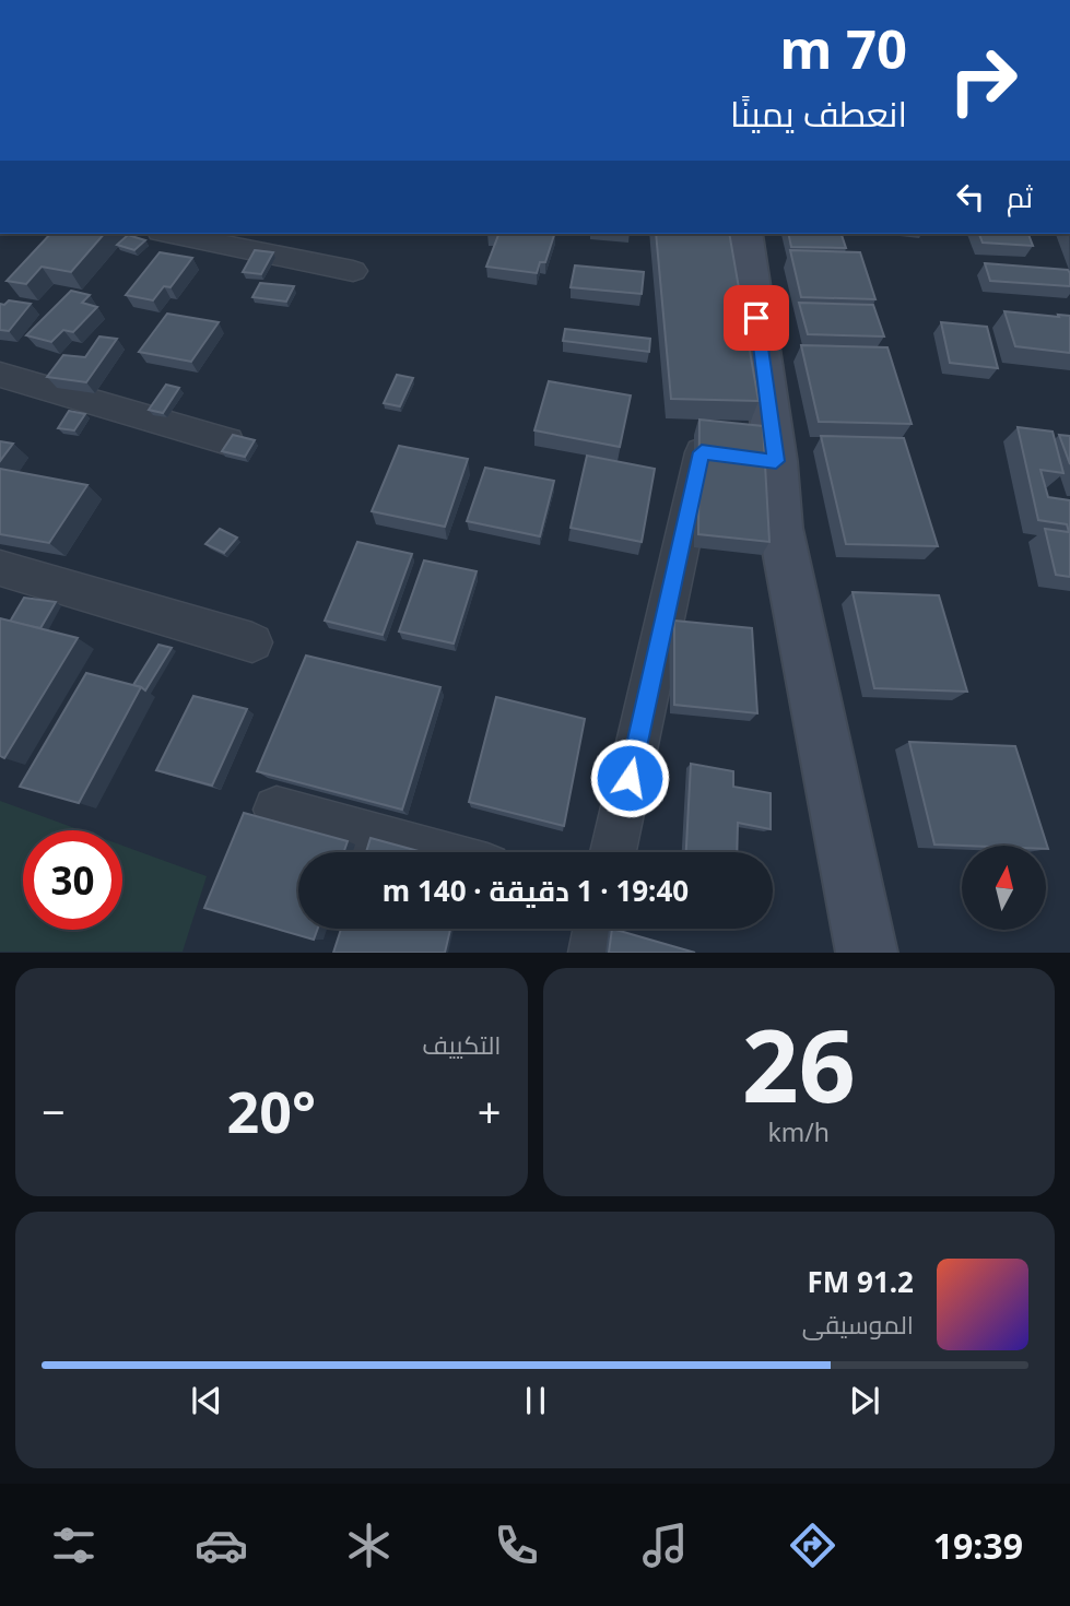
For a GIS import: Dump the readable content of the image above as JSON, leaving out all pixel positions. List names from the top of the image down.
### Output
{
  "north": "top",
  "page": {
    "turn": ["70 m", "انعطف يمينًا"],
    "then": "ثم",
    "limit": "30",
    "trip": "19:40 · 1 دقيقة · 140 m",
    "tile": [
      ["26", "km/h"],
      "التكييف"
    ],
    "heat": ["−", "20°", "+"],
    "song": ["91.2 FM", "الموسيقى"],
    "tabs": "19:39"
  }
}
